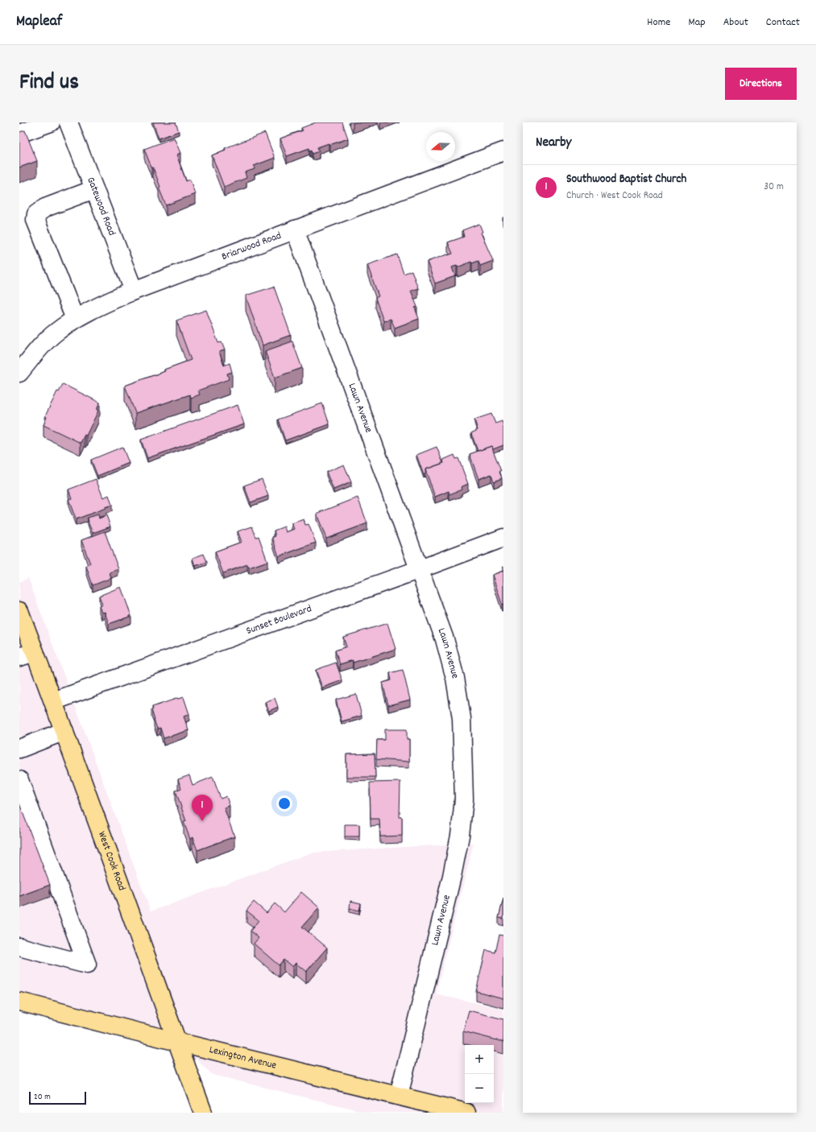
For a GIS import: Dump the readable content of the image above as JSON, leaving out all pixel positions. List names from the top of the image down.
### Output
{
  "streets": {
    "main road": ["West Cook Road", "Lexington Avenue"],
    "street": [
      "Gatewood Road",
      "Briarwood Road",
      "Lawn Avenue",
      "Sunset Boulevard"
    ]
  },
  "crossings": [
    ["Gatewood Road", "Briarwood Road"],
    ["Briarwood Road", "Lawn Avenue"],
    ["Lawn Avenue", "Sunset Boulevard"],
    ["Lawn Avenue", "Lexington Avenue"],
    ["Sunset Boulevard", "West Cook Road"],
    ["West Cook Road", "Lexington Avenue"]
  ],
  "scale_bar": "20 m",
  "north": "left",
  "page": {
    "header": "Mapleaf",
    "nav": [
      "Home",
      "Map",
      "About",
      "Contact"
    ],
    "title": "Find us",
    "buttons": "Directions",
    "heading": "Nearby",
    "list": [
      {
        "mark": "1",
        "name": "Southwood Baptist Church",
        "note": "Church · West Cook Road",
        "value": "30 m"
      }
    ],
    "pins": "1",
    "map_buttons": ["+", "−"],
    "scale": "20 m"
  }
}
